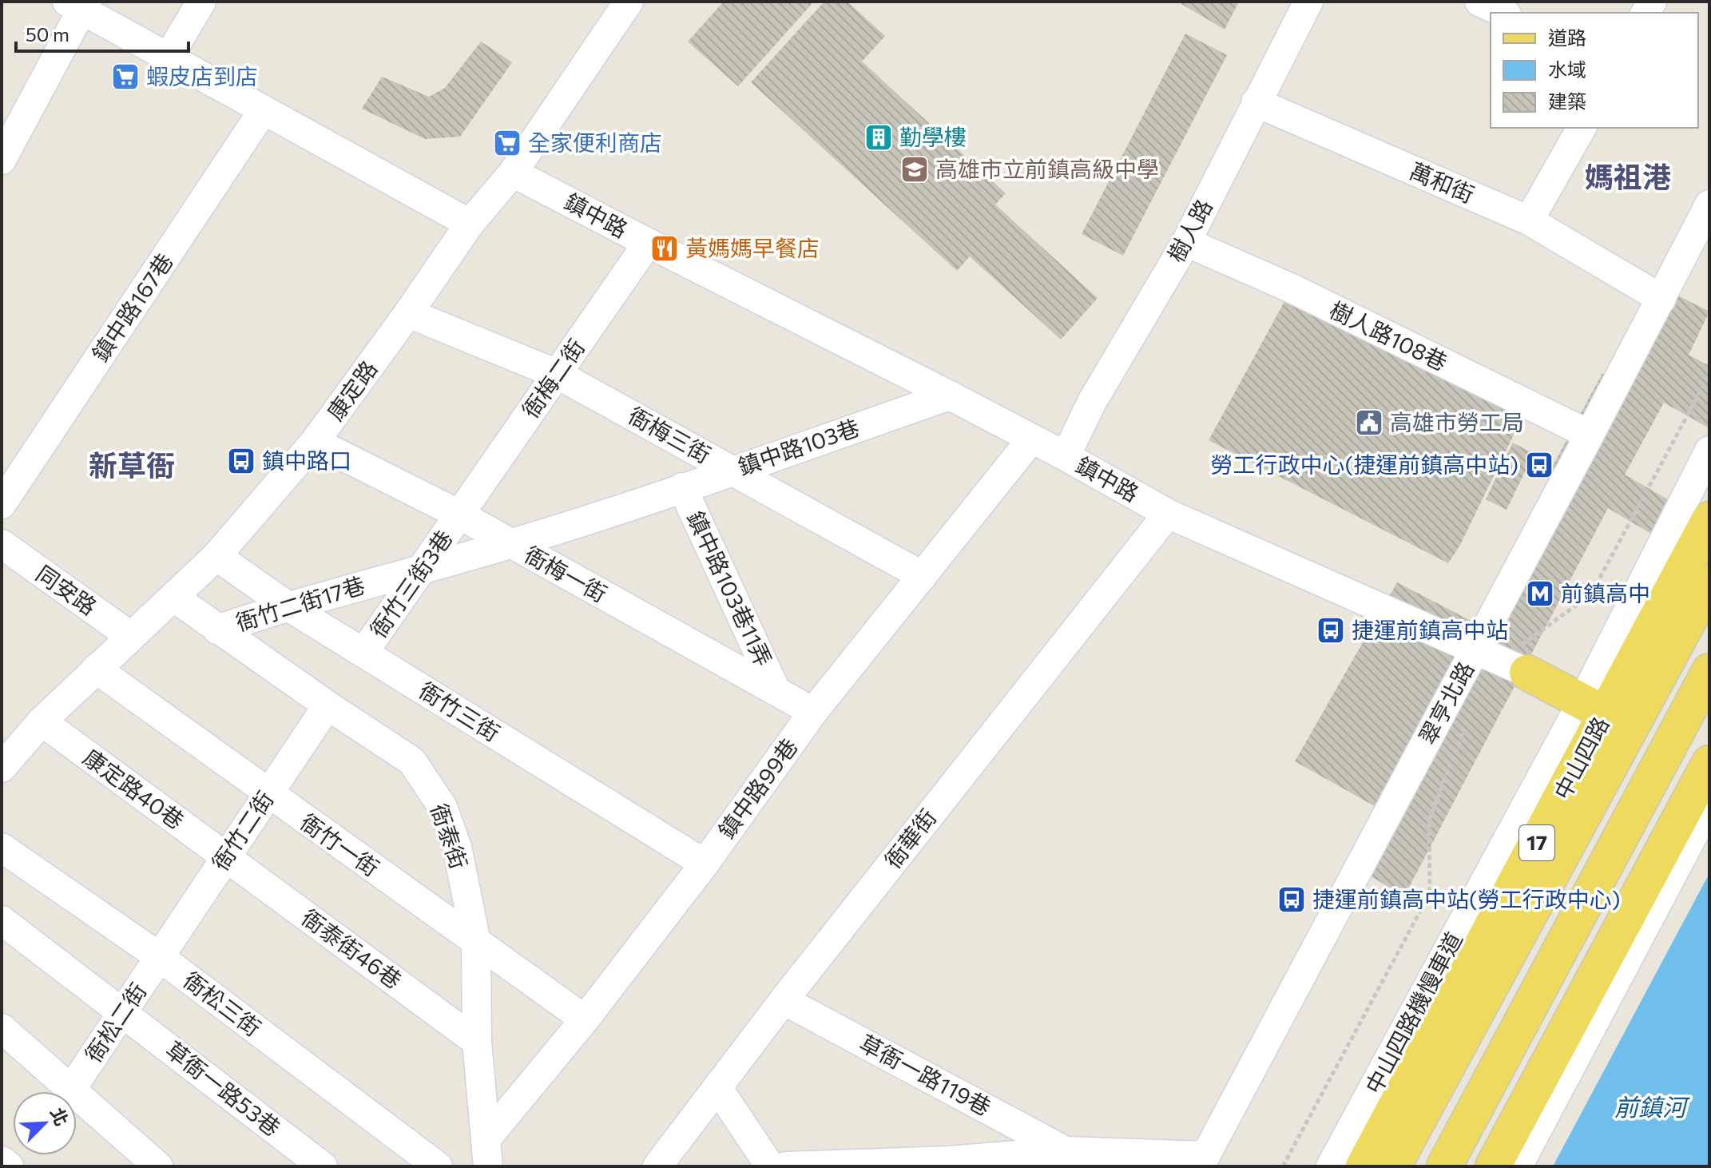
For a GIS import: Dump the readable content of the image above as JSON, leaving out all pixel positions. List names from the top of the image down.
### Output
{
  "streets": {
    "main road": ["鎮中路", "中山四路", "17"],
    "street": [
      "萬和街",
      "樹人路",
      "鎮中路167巷",
      "樹人路108巷",
      "衙梅二街",
      "康定路",
      "衙梅三街",
      "鎮中路103巷",
      "衙梅一街",
      "衙竹三街3巷",
      "鎮中路103巷11弄",
      "同安路",
      "衙竹二街17巷",
      "翠亨北路",
      "衙竹三街",
      "鎮中路99巷",
      "康定路40巷",
      "衙竹二街",
      "衙泰街",
      "衙華街",
      "衙竹一街",
      "衙泰街46巷",
      "衙松三街",
      "中山四路機慢車道",
      "衙松二街",
      "草衙一路119巷",
      "草衙一路53巷"
    ]
  },
  "crossings": [
    ["萬和街", "樹人路"],
    ["萬和街", "翠亨北路"],
    ["鎮中路", "樹人路"],
    ["鎮中路", "衙梅二街"],
    ["鎮中路", "康定路"],
    ["鎮中路", "鎮中路103巷"],
    ["鎮中路", "翠亨北路"],
    ["鎮中路", "中山四路"],
    ["鎮中路", "鎮中路99巷"],
    ["鎮中路", "衙華街"],
    ["鎮中路", "中山四路機慢車道"],
    ["樹人路", "樹人路108巷"],
    ["樹人路108巷", "翠亨北路"],
    ["衙梅二街", "衙梅三街"],
    ["衙梅二街", "衙梅一街"],
    ["衙梅二街", "衙竹三街3巷"],
    ["康定路", "衙梅三街"],
    ["康定路", "衙梅一街"],
    ["康定路", "同安路"],
    ["康定路", "衙竹三街"],
    ["康定路", "康定路40巷"],
    ["康定路", "衙泰街"],
    ["康定路", "衙竹一街"],
    ["衙梅三街", "鎮中路103巷"],
    ["衙梅三街", "鎮中路99巷"],
    ["鎮中路103巷", "衙梅一街"],
    ["鎮中路103巷", "鎮中路103巷11弄"],
    ["鎮中路103巷", "衙竹二街17巷"],
    ["衙梅一街", "衙竹三街3巷"],
    ["衙梅一街", "鎮中路103巷11弄"],
    ["衙梅一街", "衙竹二街17巷"],
    ["衙梅一街", "鎮中路99巷"],
    ["衙竹三街3巷", "衙竹二街17巷"],
    ["衙竹三街3巷", "衙竹三街"],
    ["衙竹二街17巷", "衙竹三街"],
    ["衙竹二街17巷", "衙泰街"],
    ["衙竹三街", "鎮中路99巷"],
    ["中山四路", "中山四路機慢車道"],
    ["鎮中路99巷", "衙泰街"],
    ["鎮中路99巷", "衙竹一街"],
    ["康定路40巷", "衙竹二街"],
    ["康定路40巷", "衙泰街46巷"],
    ["衙竹二街", "衙泰街"],
    ["衙竹二街", "衙竹一街"],
    ["衙竹二街", "衙泰街46巷"],
    ["衙竹二街", "衙松三街"],
    ["衙竹二街", "衙松二街"],
    ["衙泰街", "衙竹一街"],
    ["衙泰街", "衙泰街46巷"],
    ["衙華街", "草衙一路119巷"],
    ["衙松三街", "衙松二街"],
    ["衙松二街", "草衙一路53巷"]
  ],
  "districts": ["媽祖港", "新草衙"],
  "water": ["前鎮河"],
  "places": {
    "supermarket": ["蝦皮店到店", "全家便利商店"],
    "building": ["勤學樓"],
    "school or university": ["高雄市立前鎮高級中學"],
    "restaurant": ["黃媽媽早餐店"],
    "public building": ["高雄市勞工局"],
    "bus stop": [
      "鎮中路口",
      "勞工行政中心(捷運前鎮高中站)",
      "捷運前鎮高中站",
      "捷運前鎮高中站(勞工行政中心)"
    ],
    "metro station": ["前鎮高中"]
  },
  "legend": ["道路", "水域", "建築"],
  "scale_bar": "50 m",
  "north": "top right"
}
